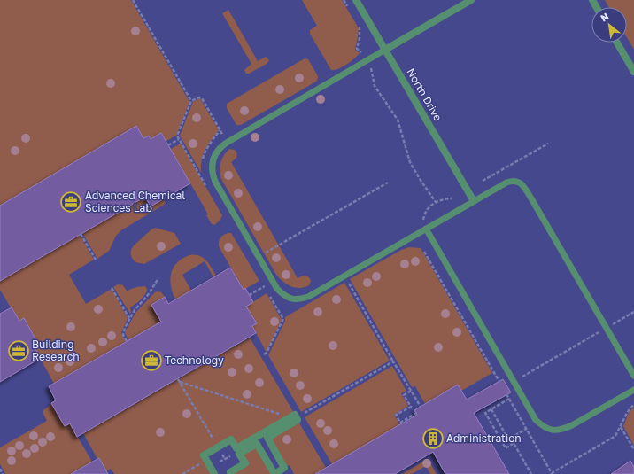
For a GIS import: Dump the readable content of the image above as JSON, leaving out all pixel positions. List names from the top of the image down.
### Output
{
  "streets": {
    "street": ["North Drive"]
  },
  "places": {
    "office": ["Advanced Chemical Sciences Lab", "Building Research", "Technology"],
    "building": ["Administration"]
  },
  "north": "top left"
}
